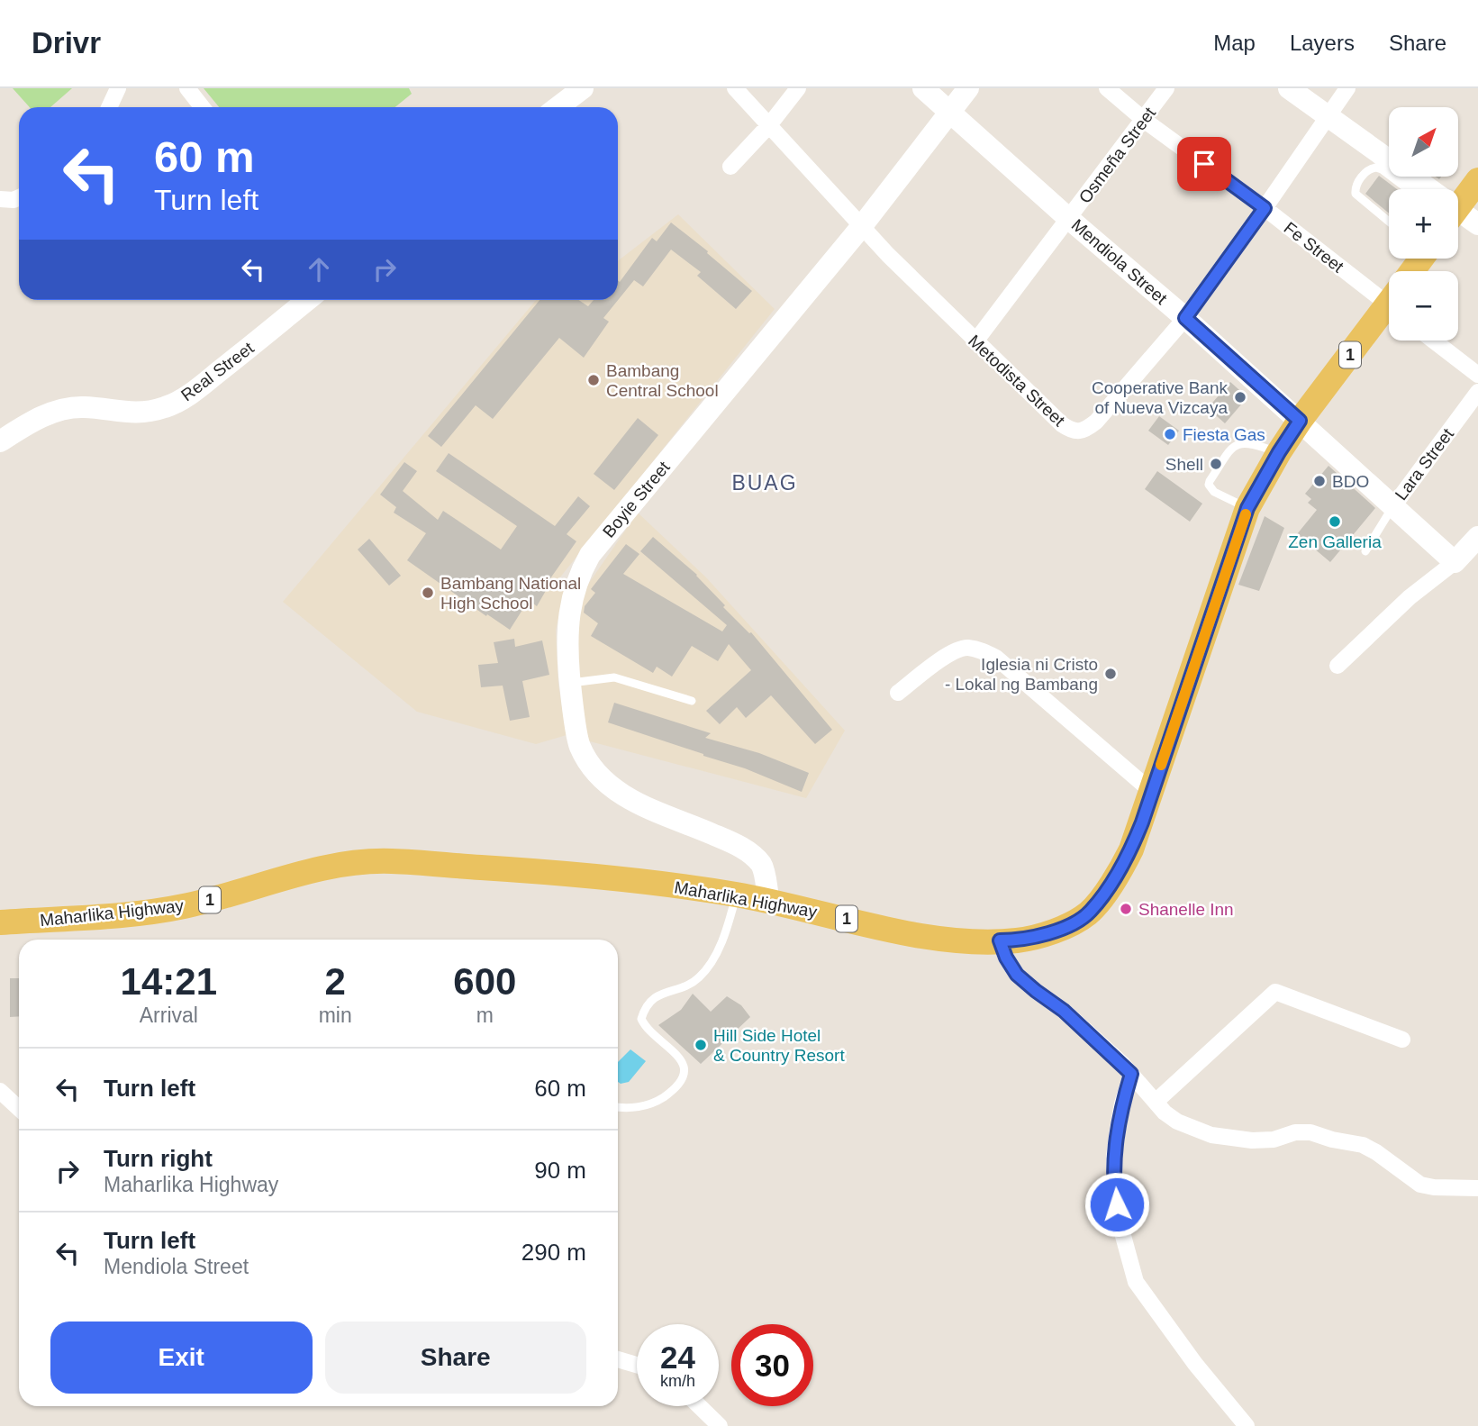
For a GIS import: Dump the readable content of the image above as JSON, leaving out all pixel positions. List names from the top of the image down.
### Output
{
  "streets": {
    "main road": ["1", "Maharlika Highway"],
    "street": [
      "Osmeña Street",
      "Fe Street",
      "Mendiola Street",
      "Real Street",
      "Metodista Street",
      "Lara Street",
      "Boyie Street"
    ]
  },
  "crossings": [
    ["Osmeña Street", "Fe Street"],
    ["Osmeña Street", "Mendiola Street"],
    ["Osmeña Street", "Metodista Street"],
    ["Fe Street", "Metodista Street"],
    ["Mendiola Street", "Metodista Street"],
    ["Mendiola Street", "Lara Street"],
    ["Mendiola Street", "Boyie Street"],
    ["Mendiola Street", "Maharlika Highway"],
    ["Metodista Street", "Boyie Street"],
    ["Boyie Street", "Maharlika Highway"]
  ],
  "districts": ["BUAG"],
  "places": [
    "Bambang Central School",
    "Cooperative Bank of Nueva Vizcaya",
    "Fiesta Gas",
    "Shell",
    "BDO",
    "Zen Galleria",
    "Bambang National High School",
    "Iglesia ni Cristo - Lokal ng Bambang",
    "Shanelle Inn",
    "Hill Side Hotel & Country Resort"
  ],
  "north": "top right",
  "page": {
    "header": "Drivr",
    "nav": ["Map", "Layers", "Share"],
    "map_buttons": ["+", "−"],
    "turn": ["60 m", "Turn left"],
    "eta": [
      "14:21",
      "Arrival",
      "2",
      "min",
      "600",
      "m"
    ],
    "list": [
      {
        "name": "Turn left",
        "value": "60 m"
      },
      {
        "name": "Turn right",
        "note": "Maharlika Highway",
        "value": "90 m"
      },
      {
        "name": "Turn left",
        "note": "Mendiola Street",
        "value": "290 m"
      }
    ],
    "buttons": ["Exit", "Share"],
    "speed": "24 km/h",
    "limit": "30"
  }
}
